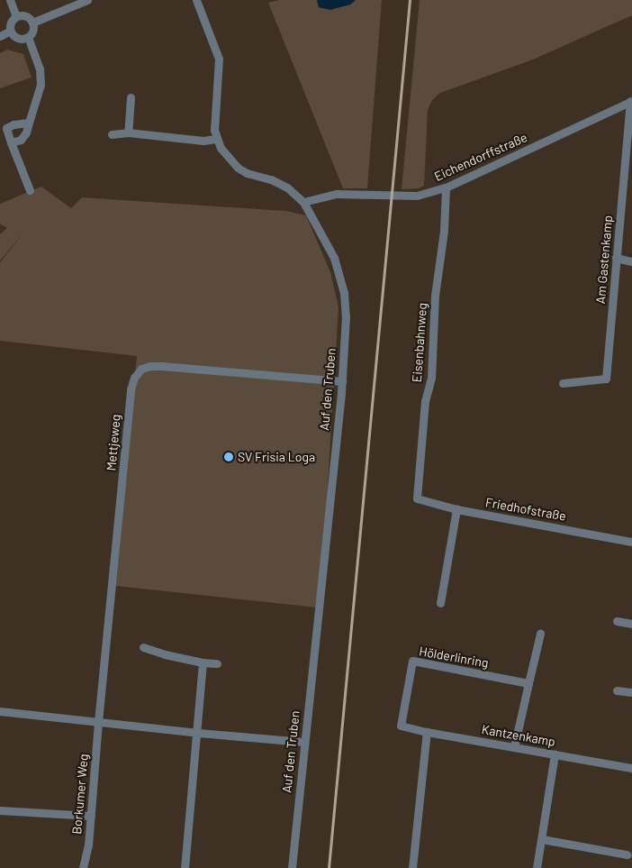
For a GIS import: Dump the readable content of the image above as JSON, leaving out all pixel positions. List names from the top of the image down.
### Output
{
  "streets": {
    "street": [
      "Eichendorffstraße",
      "Am Gastenkamp",
      "Eisenbahnweg",
      "Auf den Truben",
      "Mettjeweg",
      "Friedhofstraße",
      "Hölderlinring",
      "Kantzenkamp",
      "Borkumer Weg"
    ]
  },
  "crossings": [
    ["Eichendorffstraße", "Am Gastenkamp"],
    ["Eichendorffstraße", "Eisenbahnweg"],
    ["Eichendorffstraße", "Auf den Truben"],
    ["Eisenbahnweg", "Friedhofstraße"],
    ["Auf den Truben", "Mettjeweg"],
    ["Mettjeweg", "Borkumer Weg"],
    ["Hölderlinring", "Kantzenkamp"]
  ],
  "places": ["SV Frisia Loga"]
}
